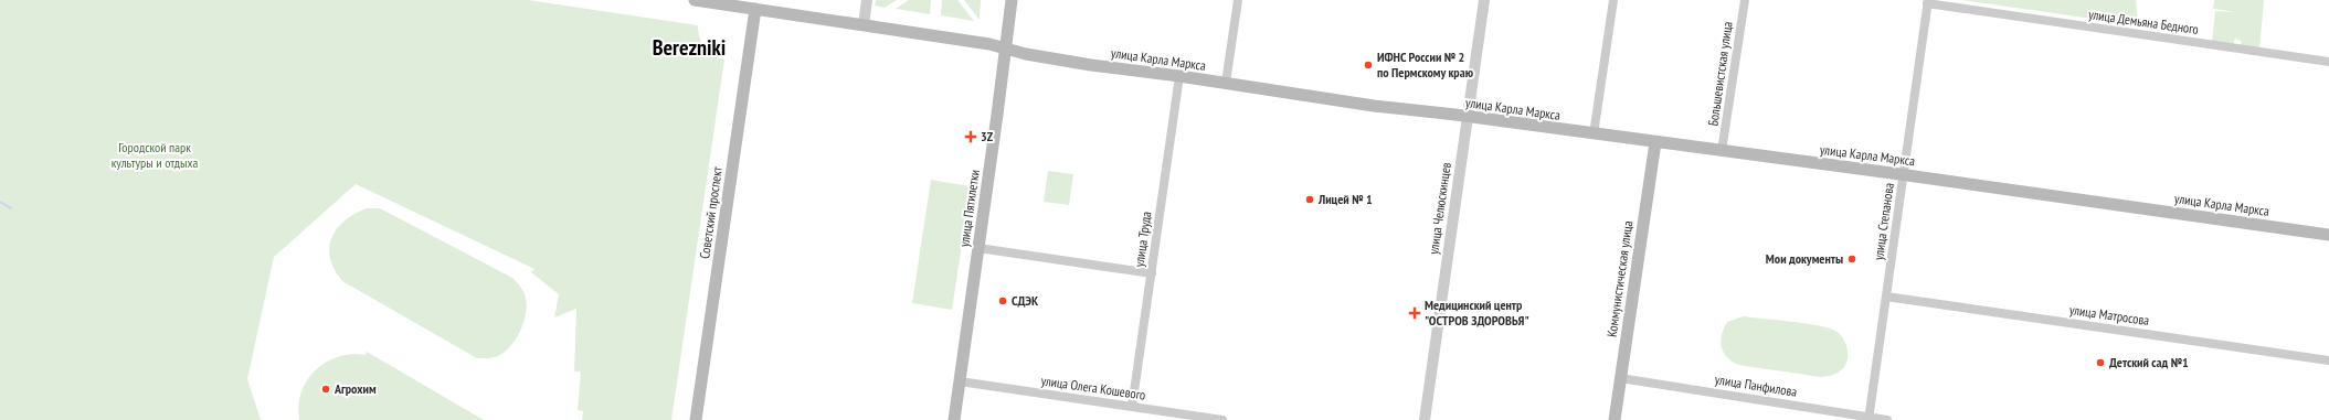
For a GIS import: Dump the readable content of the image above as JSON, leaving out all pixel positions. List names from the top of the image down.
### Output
{
  "streets": {
    "main road": [
      "улица Карла Маркса",
      "улица Пятилетки",
      "Советский проспект",
      "Коммунистическая улица"
    ],
    "street": [
      "улица Демьяна Бедного",
      "Большевистская улица",
      "улица Челюскинцев",
      "улица Степанова",
      "улица Труда",
      "улица Матросова",
      "улица Панфилова",
      "улица Олега Кошевого"
    ]
  },
  "crossings": [
    ["улица Демьяна Бедного", "улица Степанова"],
    ["улица Карла Маркса", "Большевистская улица"],
    ["улица Карла Маркса", "улица Пятилетки"],
    ["улица Карла Маркса", "улица Челюскинцев"],
    ["улица Карла Маркса", "Советский проспект"],
    ["улица Карла Маркса", "улица Степанова"],
    ["улица Карла Маркса", "улица Труда"],
    ["улица Карла Маркса", "Коммунистическая улица"],
    ["улица Пятилетки", "улица Олега Кошевого"],
    ["улица Степанова", "улица Матросова"],
    ["улица Степанова", "улица Панфилова"],
    ["улица Труда", "улица Олега Кошевого"],
    ["Коммунистическая улица", "улица Панфилова"]
  ],
  "districts": ["Berezniki"],
  "parks": ["Городской парк культуры и отдыха"],
  "places": {
    "other": [
      "ИФНС России № 2 по Пермскому краю",
      "Лицей № 1",
      "Мои документы",
      "СДЭК",
      "Детский сад №1",
      "Агрохим"
    ],
    "health": ["3Z", "Медицинский центр \"ОСТРОВ ЗДОРОВЬЯ\""]
  }
}
